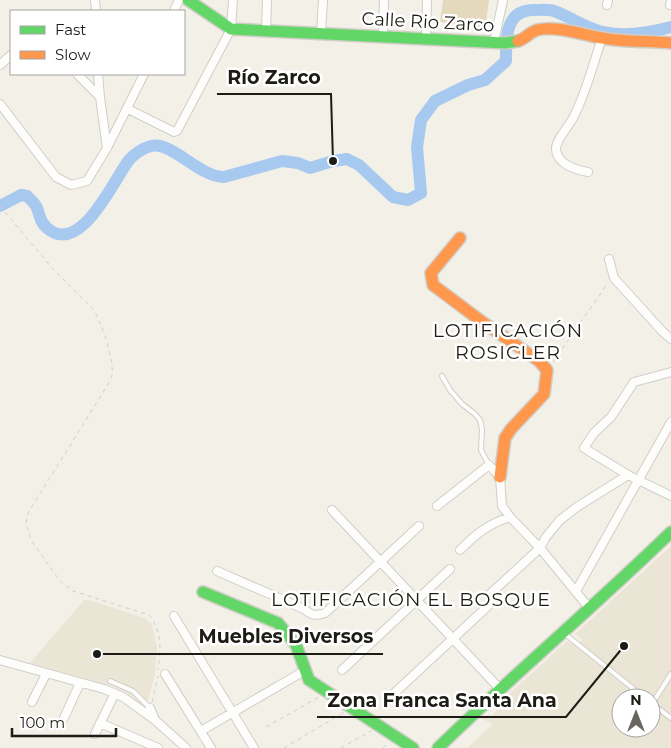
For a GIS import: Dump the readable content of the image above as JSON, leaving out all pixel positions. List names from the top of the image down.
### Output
{
  "streets": {
    "street": ["Calle Rio Zarco"]
  },
  "districts": ["LOTIFICACIÓN ROSICLER", "LOTIFICACIÓN EL BOSQUE"],
  "places": ["Río Zarco", "Zona Franca Santa Ana", "Muebles Diversos"],
  "legend": ["Fast", "Slow"],
  "scale_bar": "100 m",
  "north": "top"
}
